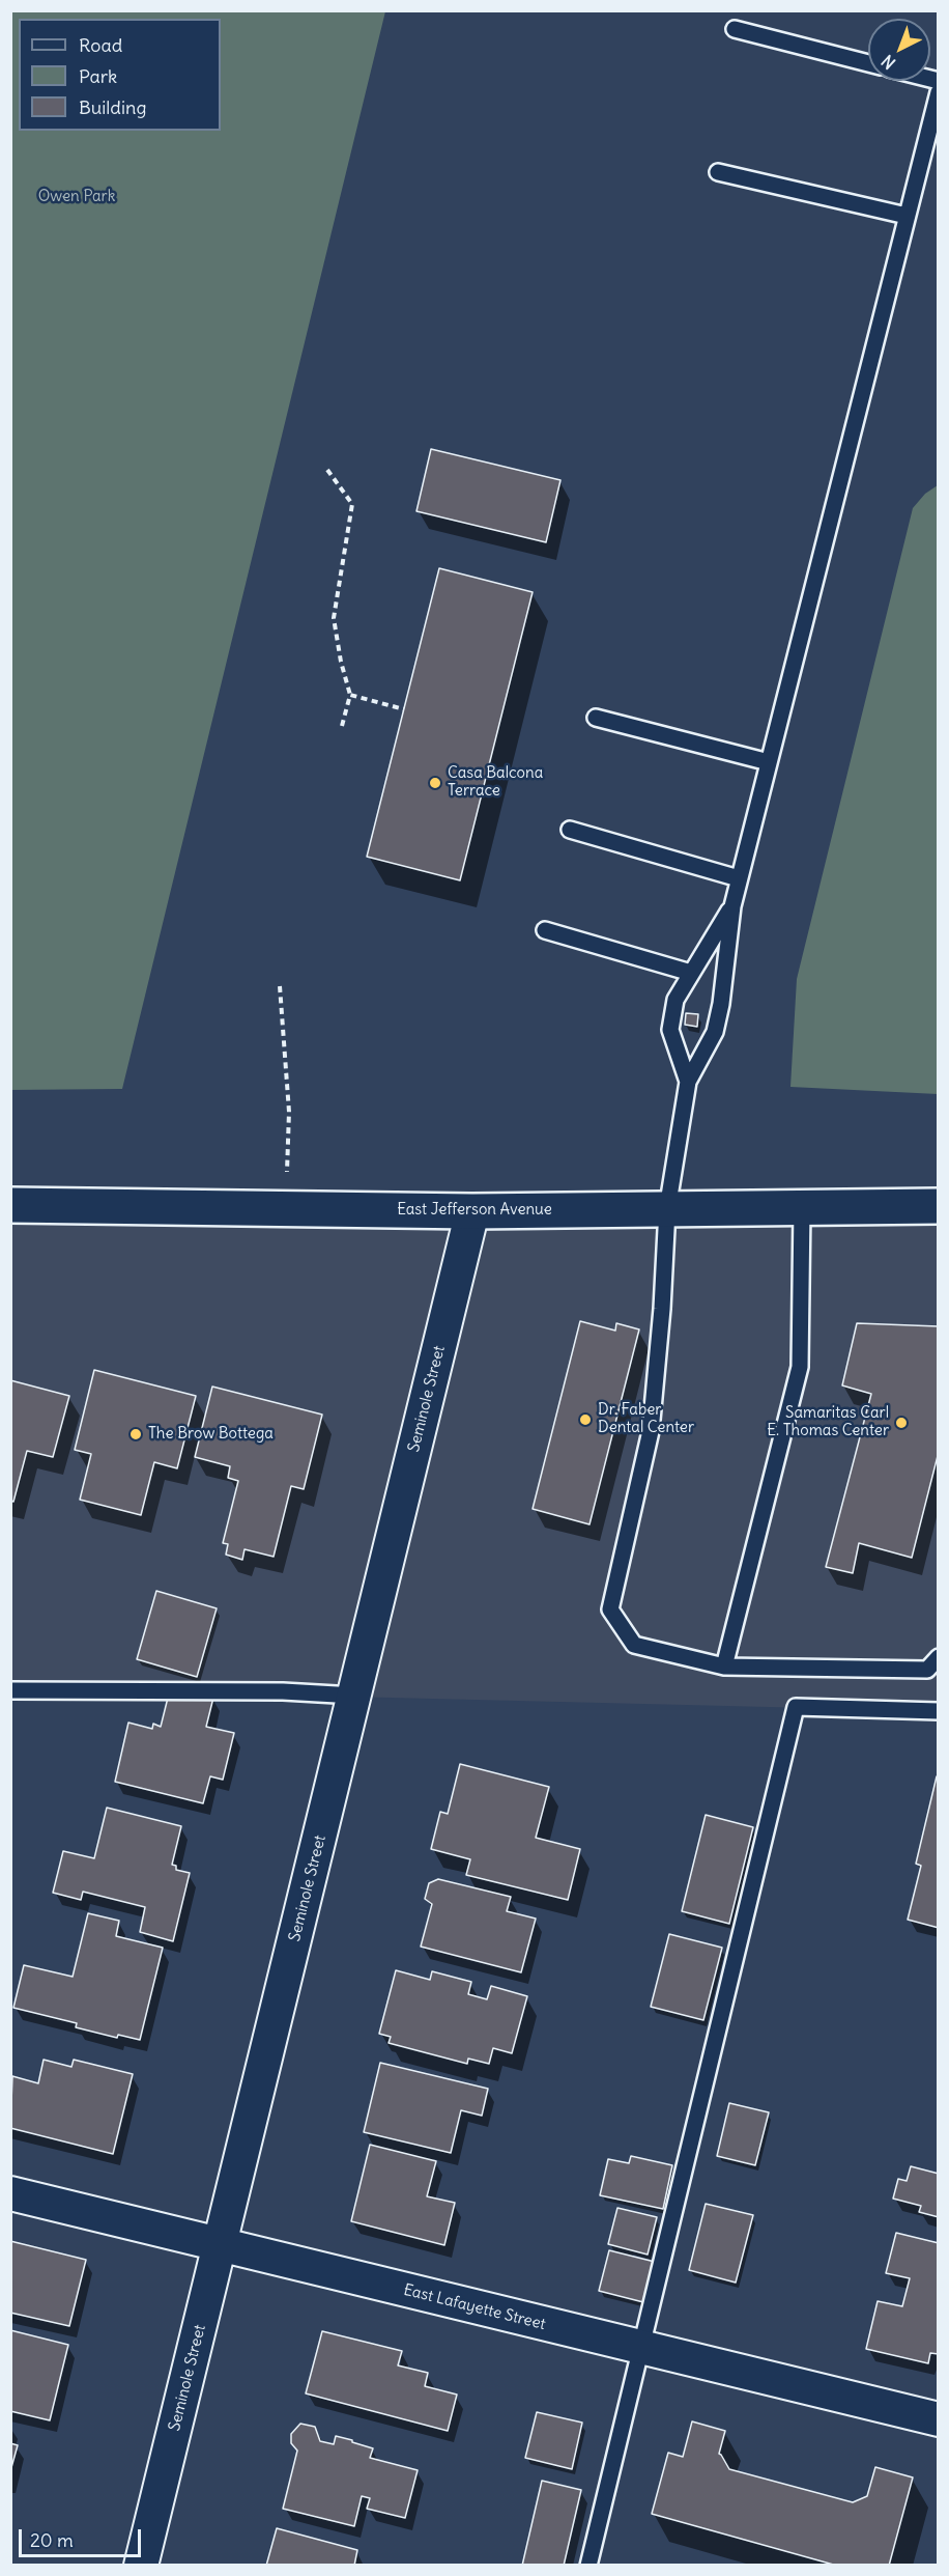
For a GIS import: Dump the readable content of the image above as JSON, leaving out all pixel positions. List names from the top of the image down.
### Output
{
  "streets": {
    "main road": ["East Jefferson Avenue"],
    "street": ["Seminole Street", "East Lafayette Street"]
  },
  "crossings": [
    ["East Jefferson Avenue", "Seminole Street"],
    ["Seminole Street", "East Lafayette Street"]
  ],
  "parks": ["Owen Park"],
  "places": [
    "Casa Balcona Terrace",
    "Dr. Faber Dental Center",
    "Samaritas Carl E. Thomas Center",
    "The Brow Bottega"
  ],
  "legend": ["Road", "Park", "Building"],
  "scale_bar": "20 m",
  "north": "bottom left"
}
